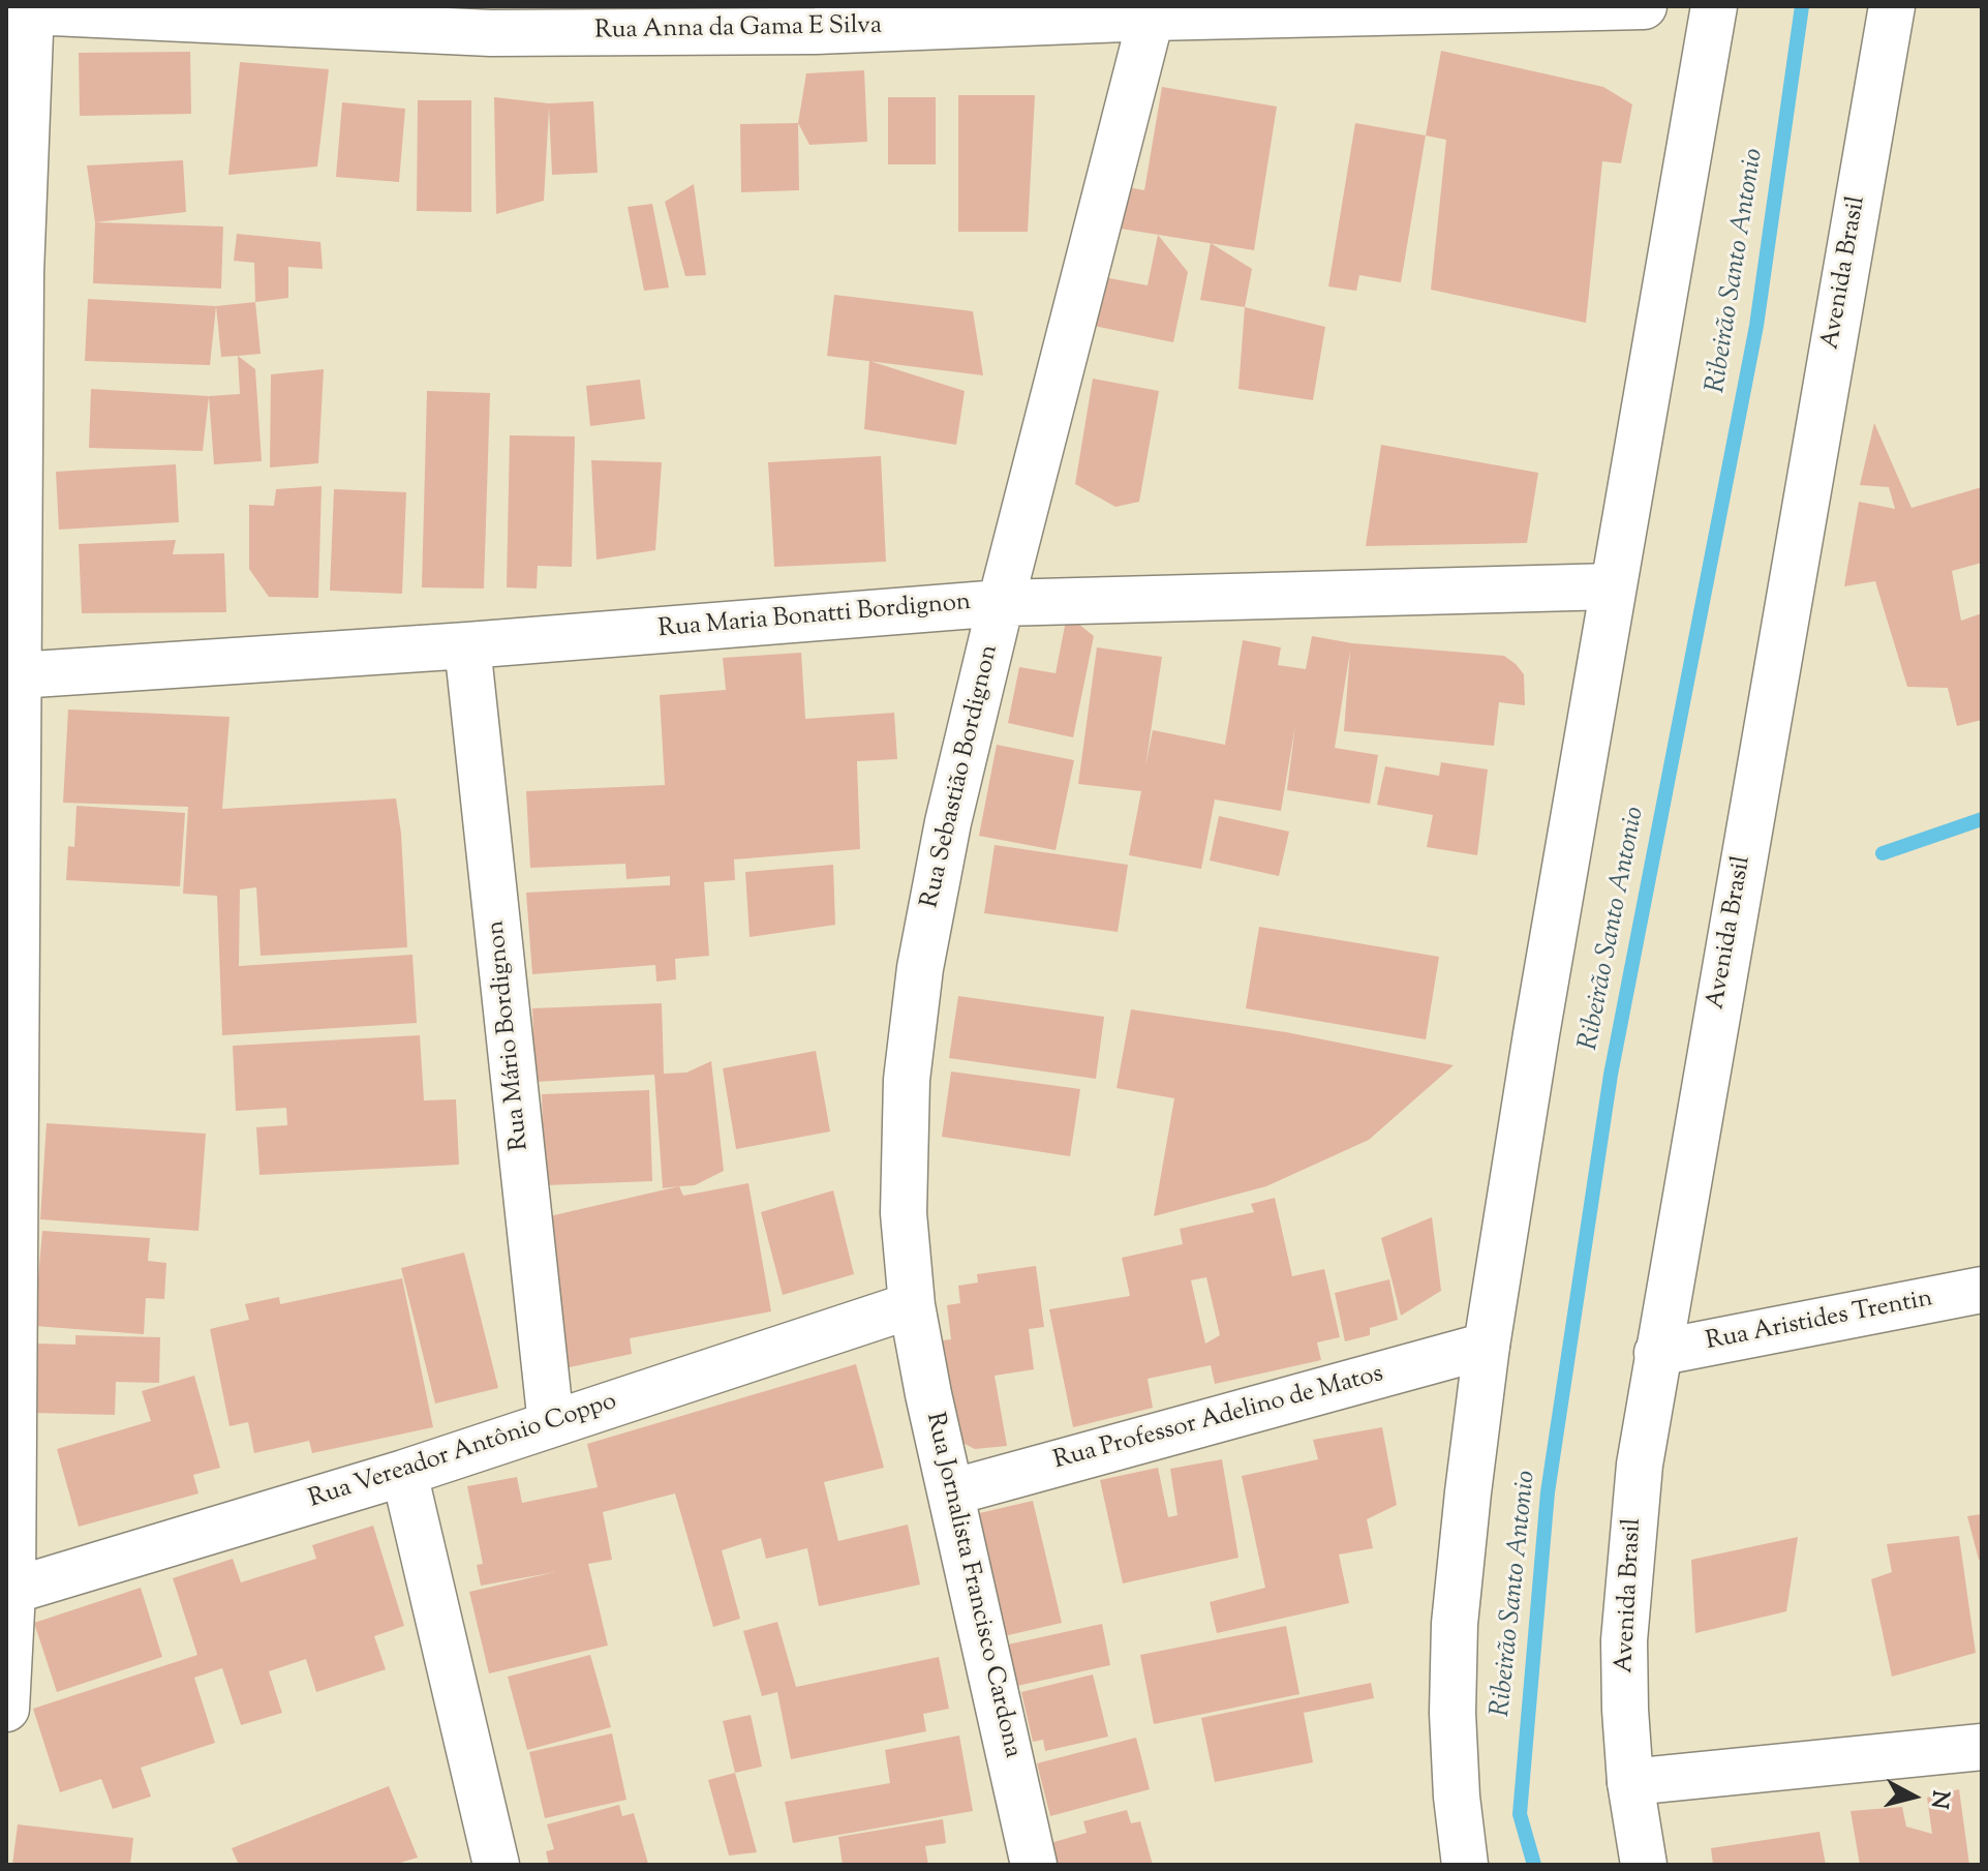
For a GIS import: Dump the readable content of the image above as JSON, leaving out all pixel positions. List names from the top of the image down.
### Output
{
  "streets": {
    "street": [
      "Rua Anna da Gama E Silva",
      "Avenida Brasil",
      "Rua Maria Bonatti Bordignon",
      "Rua Sebastião Bordignon",
      "Rua Mário Bordignon",
      "Rua Aristides Trentin",
      "Rua Professor Adelino de Matos",
      "Rua Vereador Antônio Coppo",
      "Rua Jornalista Francisco Cardona"
    ]
  },
  "crossings": [
    ["Rua Anna da Gama E Silva", "Rua Sebastião Bordignon"],
    ["Avenida Brasil", "Rua Aristides Trentin"],
    ["Rua Maria Bonatti Bordignon", "Rua Sebastião Bordignon"],
    ["Rua Maria Bonatti Bordignon", "Rua Mário Bordignon"],
    ["Rua Sebastião Bordignon", "Rua Vereador Antônio Coppo"],
    ["Rua Sebastião Bordignon", "Rua Jornalista Francisco Cardona"],
    ["Rua Mário Bordignon", "Rua Vereador Antônio Coppo"],
    ["Rua Professor Adelino de Matos", "Rua Jornalista Francisco Cardona"],
    ["Rua Vereador Antônio Coppo", "Rua Jornalista Francisco Cardona"]
  ],
  "water": ["Ribeirão Santo Antonio"],
  "north": "right"
}
